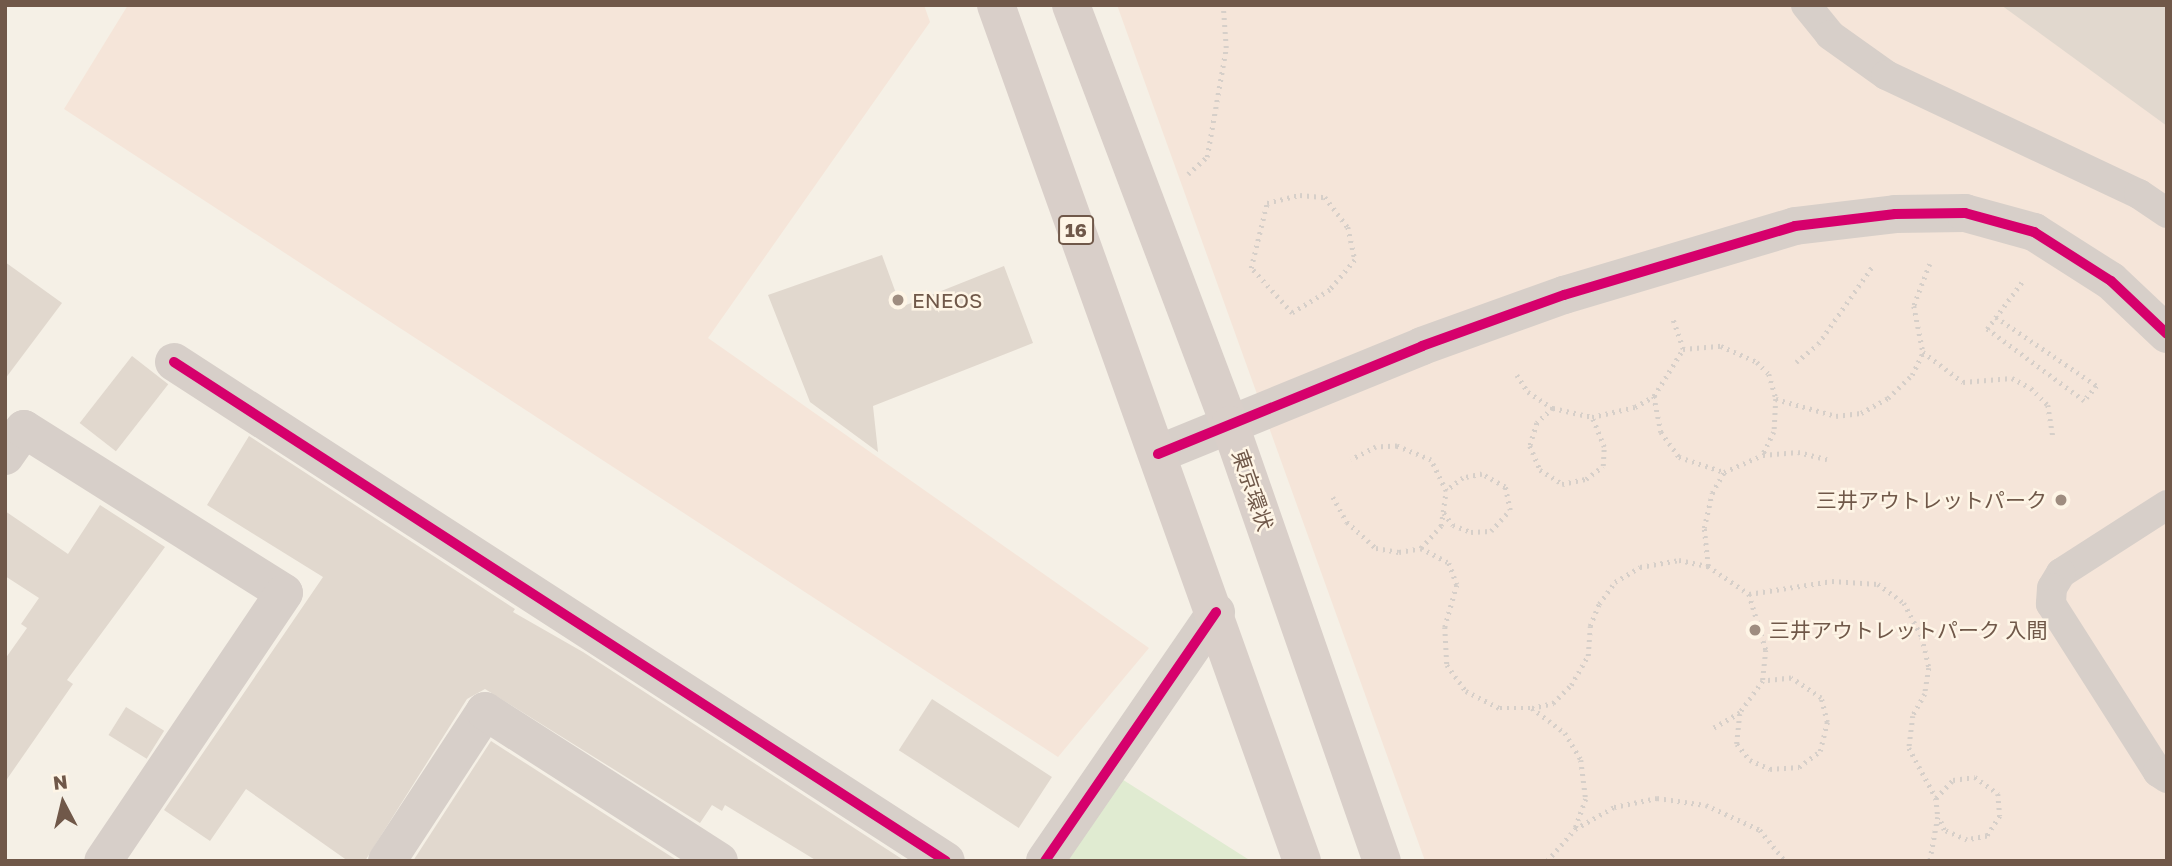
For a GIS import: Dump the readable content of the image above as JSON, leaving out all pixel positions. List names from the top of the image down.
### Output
{
  "streets": {
    "highway": ["16", "東京環状"]
  },
  "places": ["ENEOS", "三井アウトレットパーク", "三井アウトレットパーク 入間"],
  "north": "top"
}
